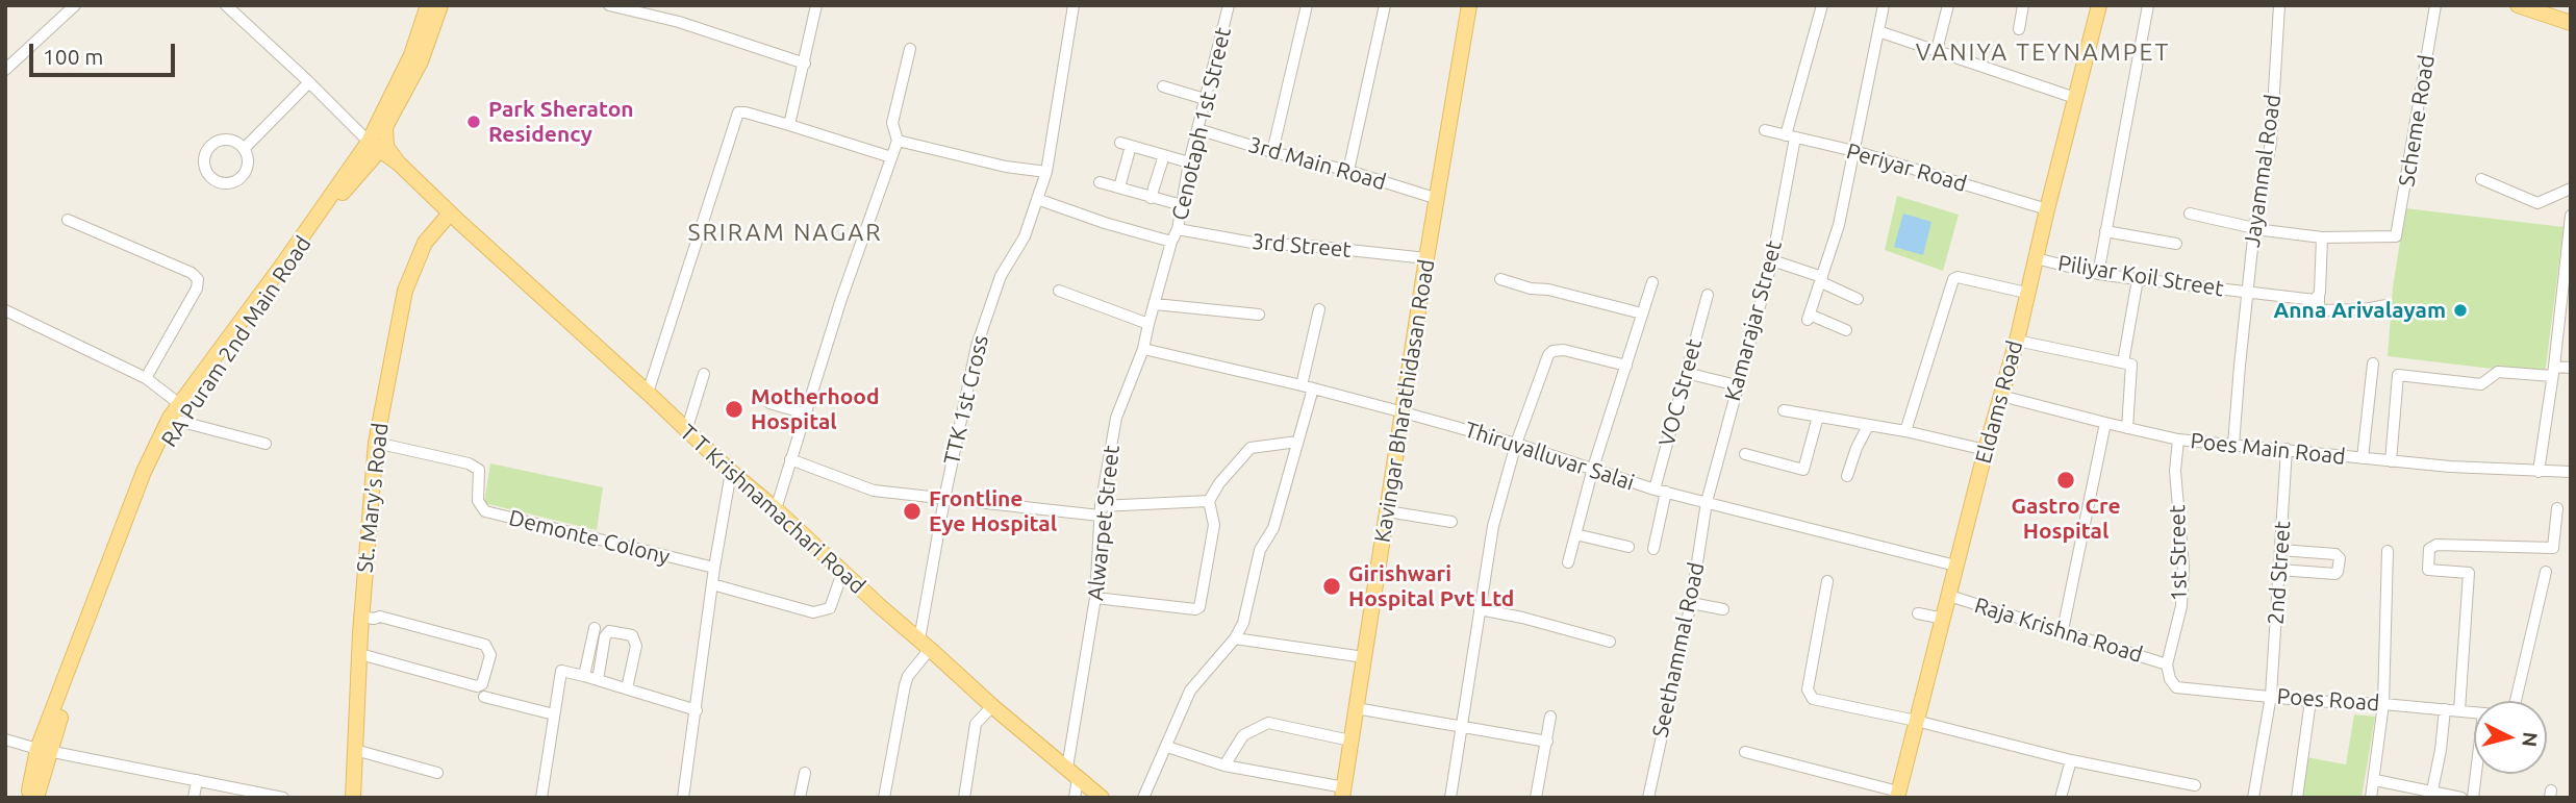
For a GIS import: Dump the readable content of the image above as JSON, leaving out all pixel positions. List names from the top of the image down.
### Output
{
  "streets": {
    "main road": [
      "Kavingar Bharathidasan Road",
      "Eldams Road",
      "St. Mary's Road",
      "T T Krishnamachari Road"
    ],
    "street": [
      "Scheme Road",
      "Cenotaph 1st Street",
      "3rd Main Road",
      "Periyar Road",
      "Jayammal Road",
      "3rd Street",
      "Piliyar Koil Street",
      "Kamarajar Street",
      "VOC Street",
      "TTK 1st Cross",
      "Poes Main Road",
      "Thiruvalluvar Salai",
      "Alwarpet Street",
      "Demonte Colony",
      "1st Street",
      "2nd Street",
      "Raja Krishna Road",
      "Seethammal Road",
      "Poes Road"
    ]
  },
  "crossings": [
    ["Cenotaph 1st Street", "3rd Main Road"],
    ["Cenotaph 1st Street", "3rd Street"],
    ["Cenotaph 1st Street", "Alwarpet Street"],
    ["3rd Main Road", "Kavingar Bharathidasan Road"],
    ["Periyar Road", "Kamarajar Street"],
    ["Periyar Road", "Eldams Road"],
    ["Jayammal Road", "Piliyar Koil Street"],
    ["Jayammal Road", "Poes Main Road"],
    ["3rd Street", "Kavingar Bharathidasan Road"],
    ["Piliyar Koil Street", "Eldams Road"],
    ["Kamarajar Street", "Thiruvalluvar Salai"],
    ["Kamarajar Street", "Seethammal Road"],
    ["VOC Street", "Thiruvalluvar Salai"],
    ["TTK 1st Cross", "T T Krishnamachari Road"],
    ["Kavingar Bharathidasan Road", "Thiruvalluvar Salai"],
    ["Eldams Road", "Poes Main Road"],
    ["Eldams Road", "Thiruvalluvar Salai"],
    ["Eldams Road", "Raja Krishna Road"],
    ["Poes Main Road", "1st Street"],
    ["Poes Main Road", "2nd Street"],
    ["Thiruvalluvar Salai", "Alwarpet Street"],
    ["Thiruvalluvar Salai", "Seethammal Road"],
    ["St. Mary's Road", "T T Krishnamachari Road"],
    ["St. Mary's Road", "Demonte Colony"],
    ["T T Krishnamachari Road", "Alwarpet Street"],
    ["1st Street", "Raja Krishna Road"],
    ["1st Street", "Poes Road"],
    ["2nd Street", "Poes Road"],
    ["Raja Krishna Road", "Poes Road"]
  ],
  "districts": ["VANIYA TEYNAMPET", "SRIRAM NAGAR"],
  "places": [
    "Park Sheraton Residency",
    "Anna Arivalayam",
    "Motherhood Hospital",
    "Gastro Cre Hospital",
    "Frontline Eye Hospital",
    "Girishwari Hospital Pvt Ltd"
  ],
  "scale_bar": "100 m",
  "north": "right"
}
